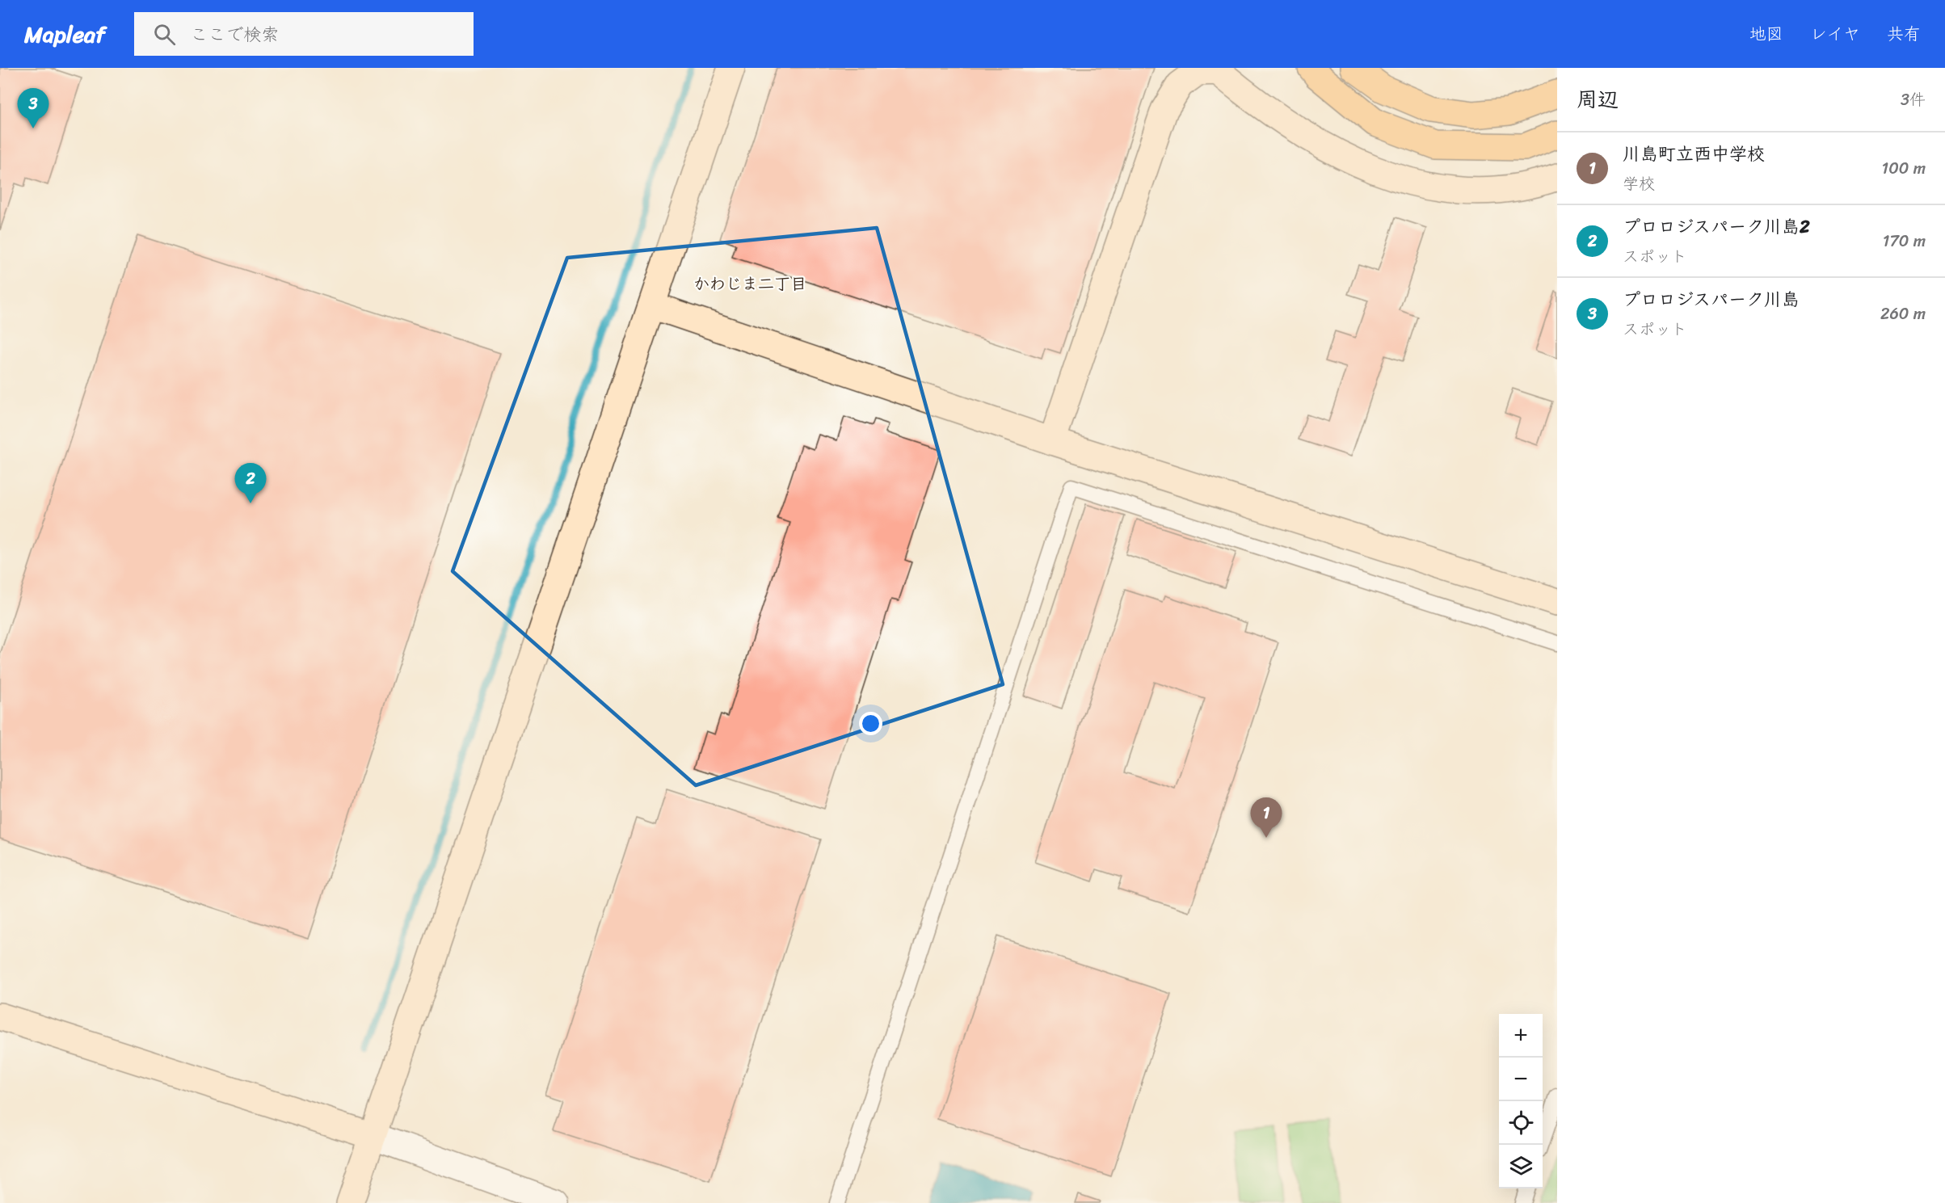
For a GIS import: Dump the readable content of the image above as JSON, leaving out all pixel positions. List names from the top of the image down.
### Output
{
  "districts": ["かわじま二丁目"],
  "page": {
    "header": "Mapleaf",
    "search": "ここで検索",
    "nav": ["地図", "レイヤ", "共有"],
    "heading": ["周辺", "3件"],
    "pins": ["3", "2", "1"],
    "list": [
      {
        "mark": "1",
        "name": "川島町立西中学校",
        "note": "学校",
        "value": "100 m"
      },
      {
        "mark": "2",
        "name": "プロロジスパーク川島2",
        "note": "スポット",
        "value": "170 m"
      },
      {
        "mark": "3",
        "name": "プロロジスパーク川島",
        "note": "スポット",
        "value": "260 m"
      }
    ],
    "map_buttons": ["+", "−"]
  }
}
